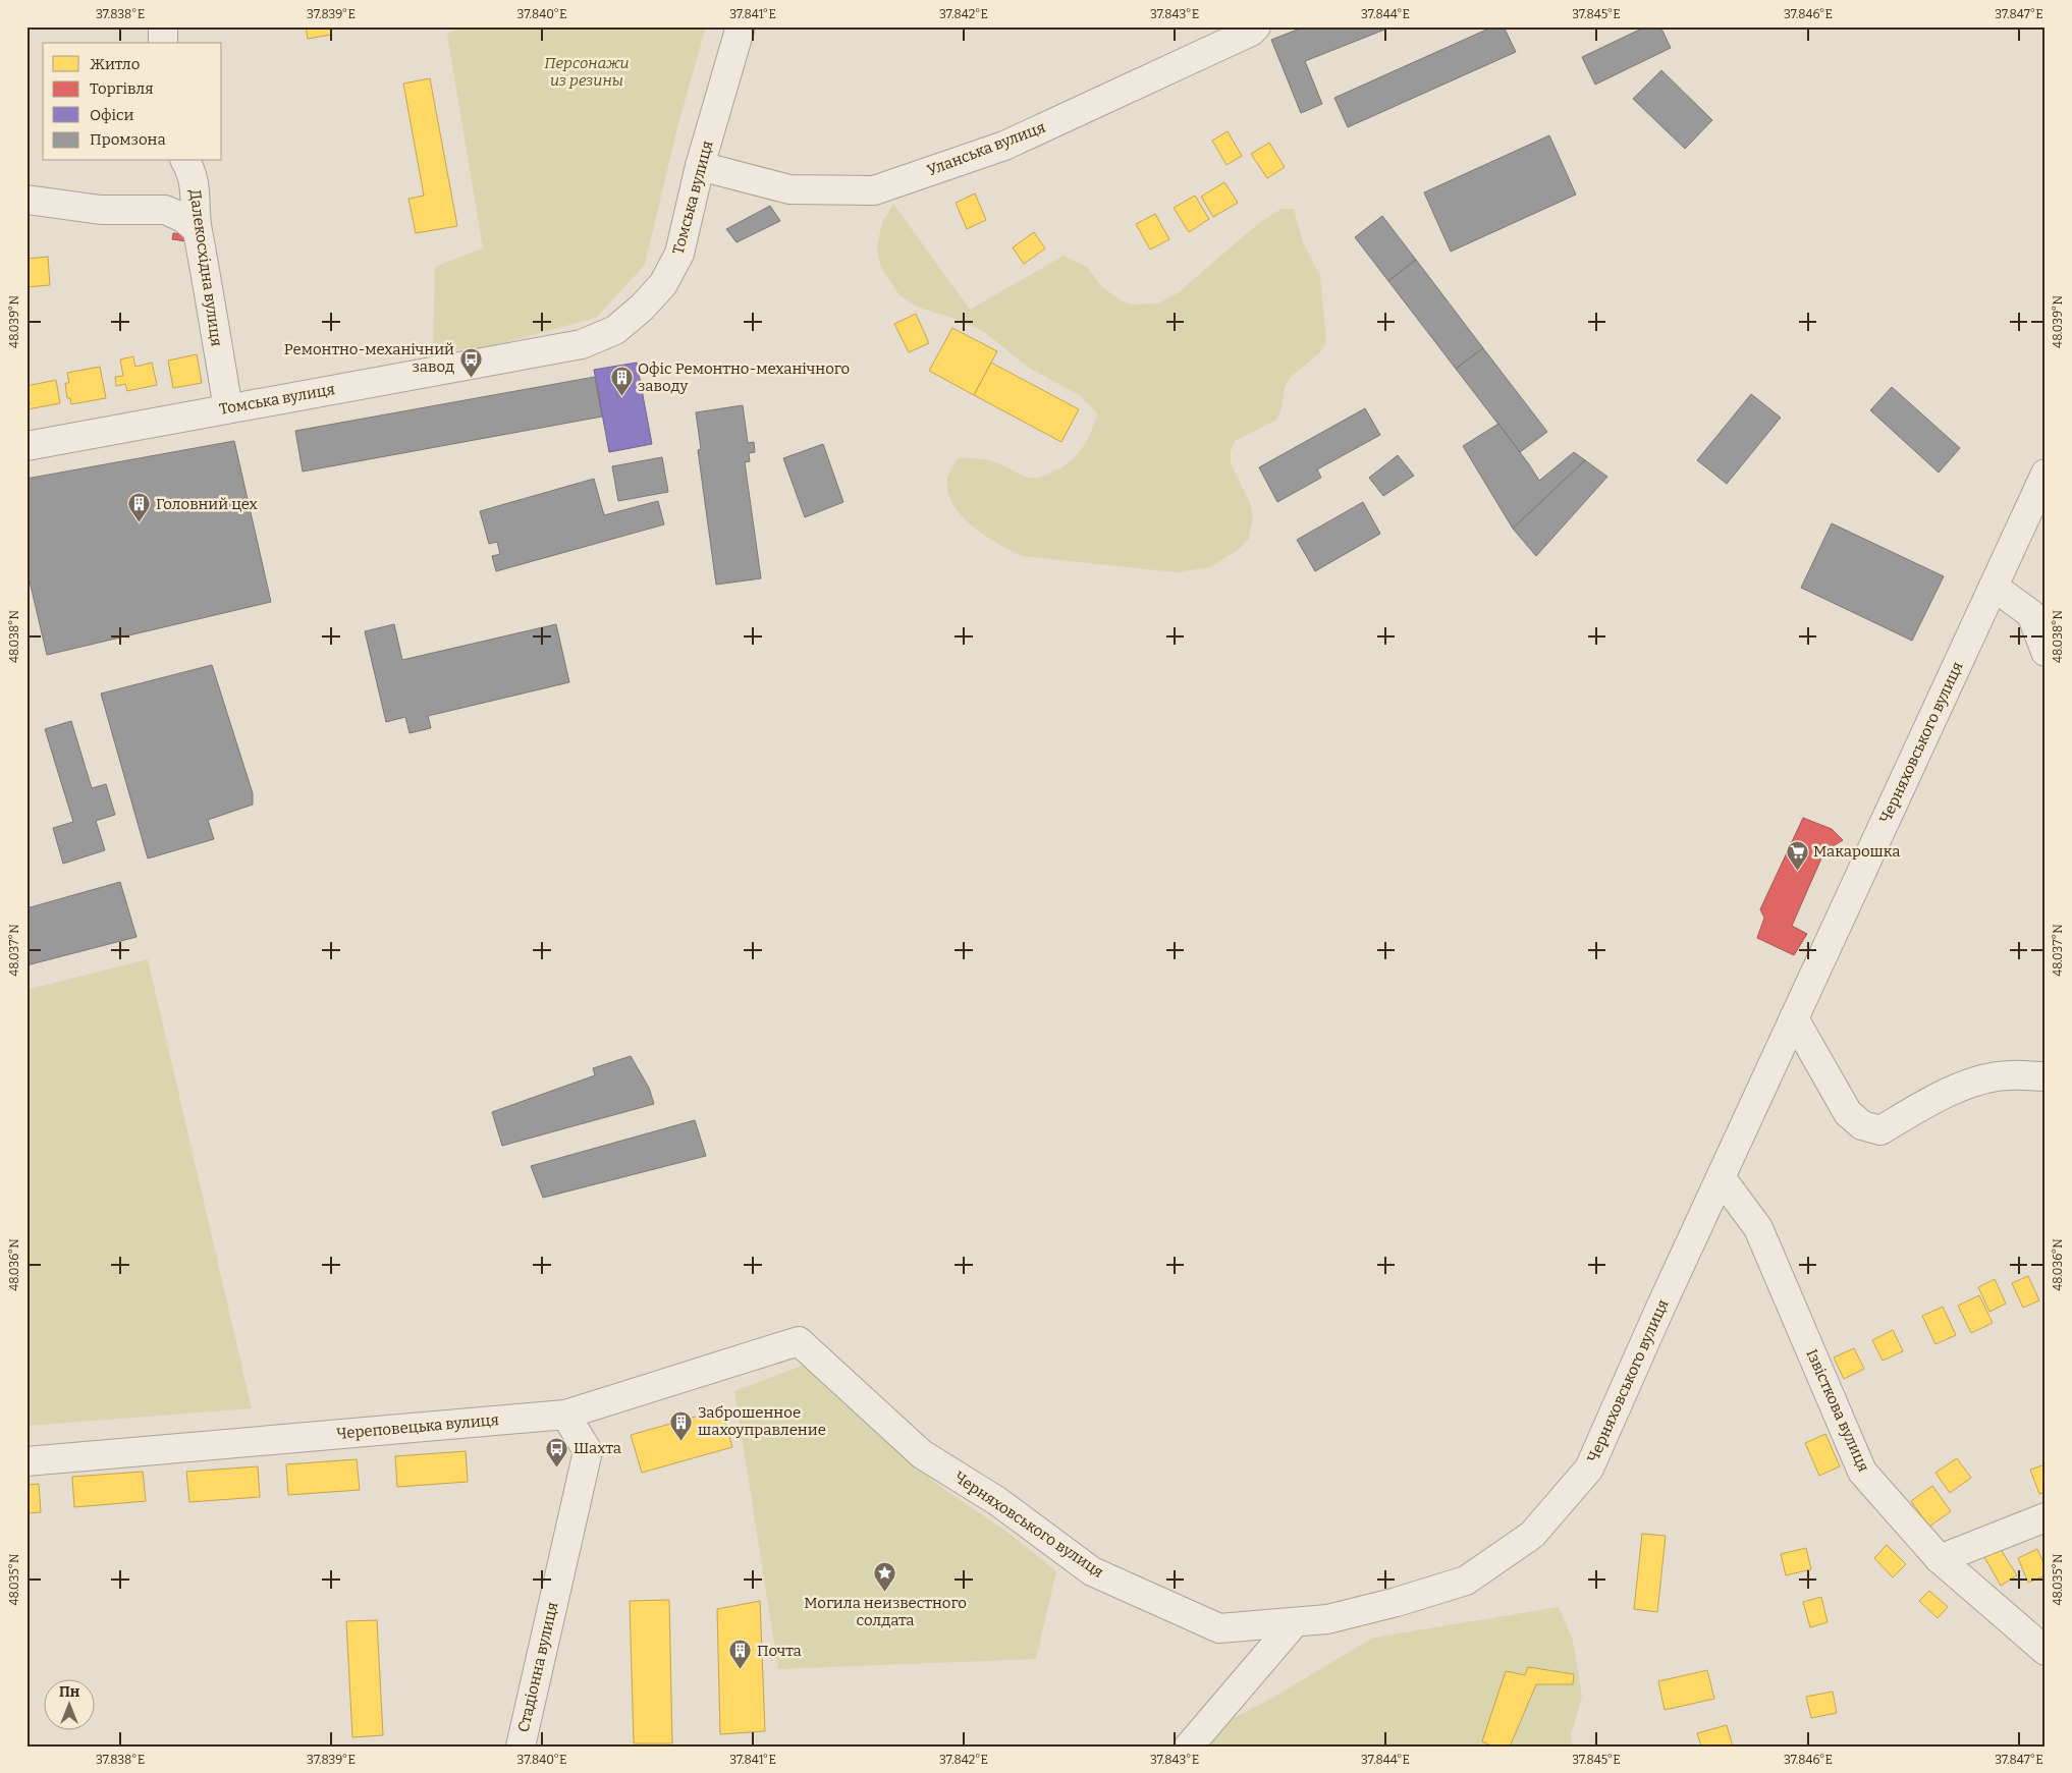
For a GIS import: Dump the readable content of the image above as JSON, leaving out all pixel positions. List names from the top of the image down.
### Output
{
  "streets": {
    "street": [
      "Уланська вулиця",
      "Томська вулиця",
      "Далекосхідна вулиця",
      "Черняховського вулиця",
      "Iзвiсткова вулиця",
      "Череповецька вулиця",
      "Стадіонна вулиця"
    ]
  },
  "crossings": [
    ["Уланська вулиця", "Томська вулиця"],
    ["Томська вулиця", "Далекосхідна вулиця"],
    ["Черняховського вулиця", "Iзвiсткова вулиця"],
    ["Черняховського вулиця", "Череповецька вулиця"],
    ["Череповецька вулиця", "Стадіонна вулиця"]
  ],
  "parks": ["Персонажи из резины"],
  "places": {
    "bus stop": ["Ремонтно-механічний завод", "Шахта"],
    "building": [
      "Офіс Ремонтно-механічного заводу",
      "Головний цех",
      "Заброшенное шахоуправление",
      "Почта"
    ],
    "supermarket": ["Макарошка"],
    "place": ["Могила неизвестного солдата"]
  },
  "legend": [
    "Житло",
    "Торгівля",
    "Офіси",
    "Промзона"
  ],
  "north": "top",
  "coordinates": [
    "37.838°E",
    "37.839°E",
    "37.840°E",
    "37.841°E",
    "37.842°E",
    "37.843°E",
    "37.844°E",
    "37.845°E",
    "37.846°E",
    "37.847°E",
    "48.039°N",
    "48.038°N",
    "48.037°N",
    "48.036°N",
    "48.035°N"
  ]
}
